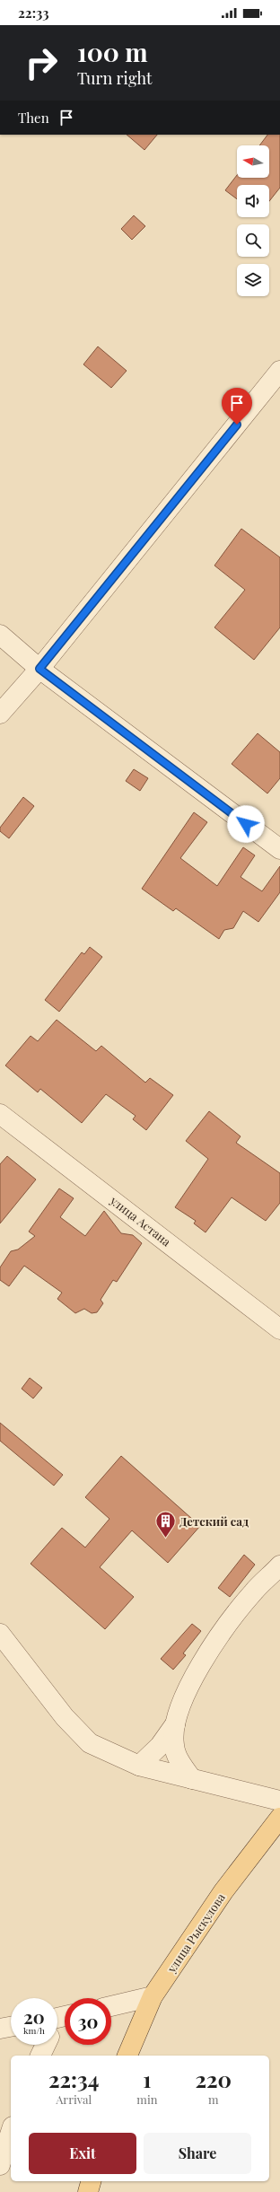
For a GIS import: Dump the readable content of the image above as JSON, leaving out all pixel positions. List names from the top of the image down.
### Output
{
  "streets": {
    "main road": ["улица Рыскулова"],
    "street": ["улица Астана"]
  },
  "places": {
    "building": ["Детский сад"]
  },
  "north": "left",
  "page": {
    "status": "22:33",
    "turn": ["100 m", "Turn right"],
    "then": "Then",
    "speed": "20 km/h",
    "limit": "30",
    "eta": [
      "22:34",
      "Arrival",
      "1",
      "min",
      "220",
      "m"
    ],
    "buttons": ["Exit", "Share"]
  }
}
